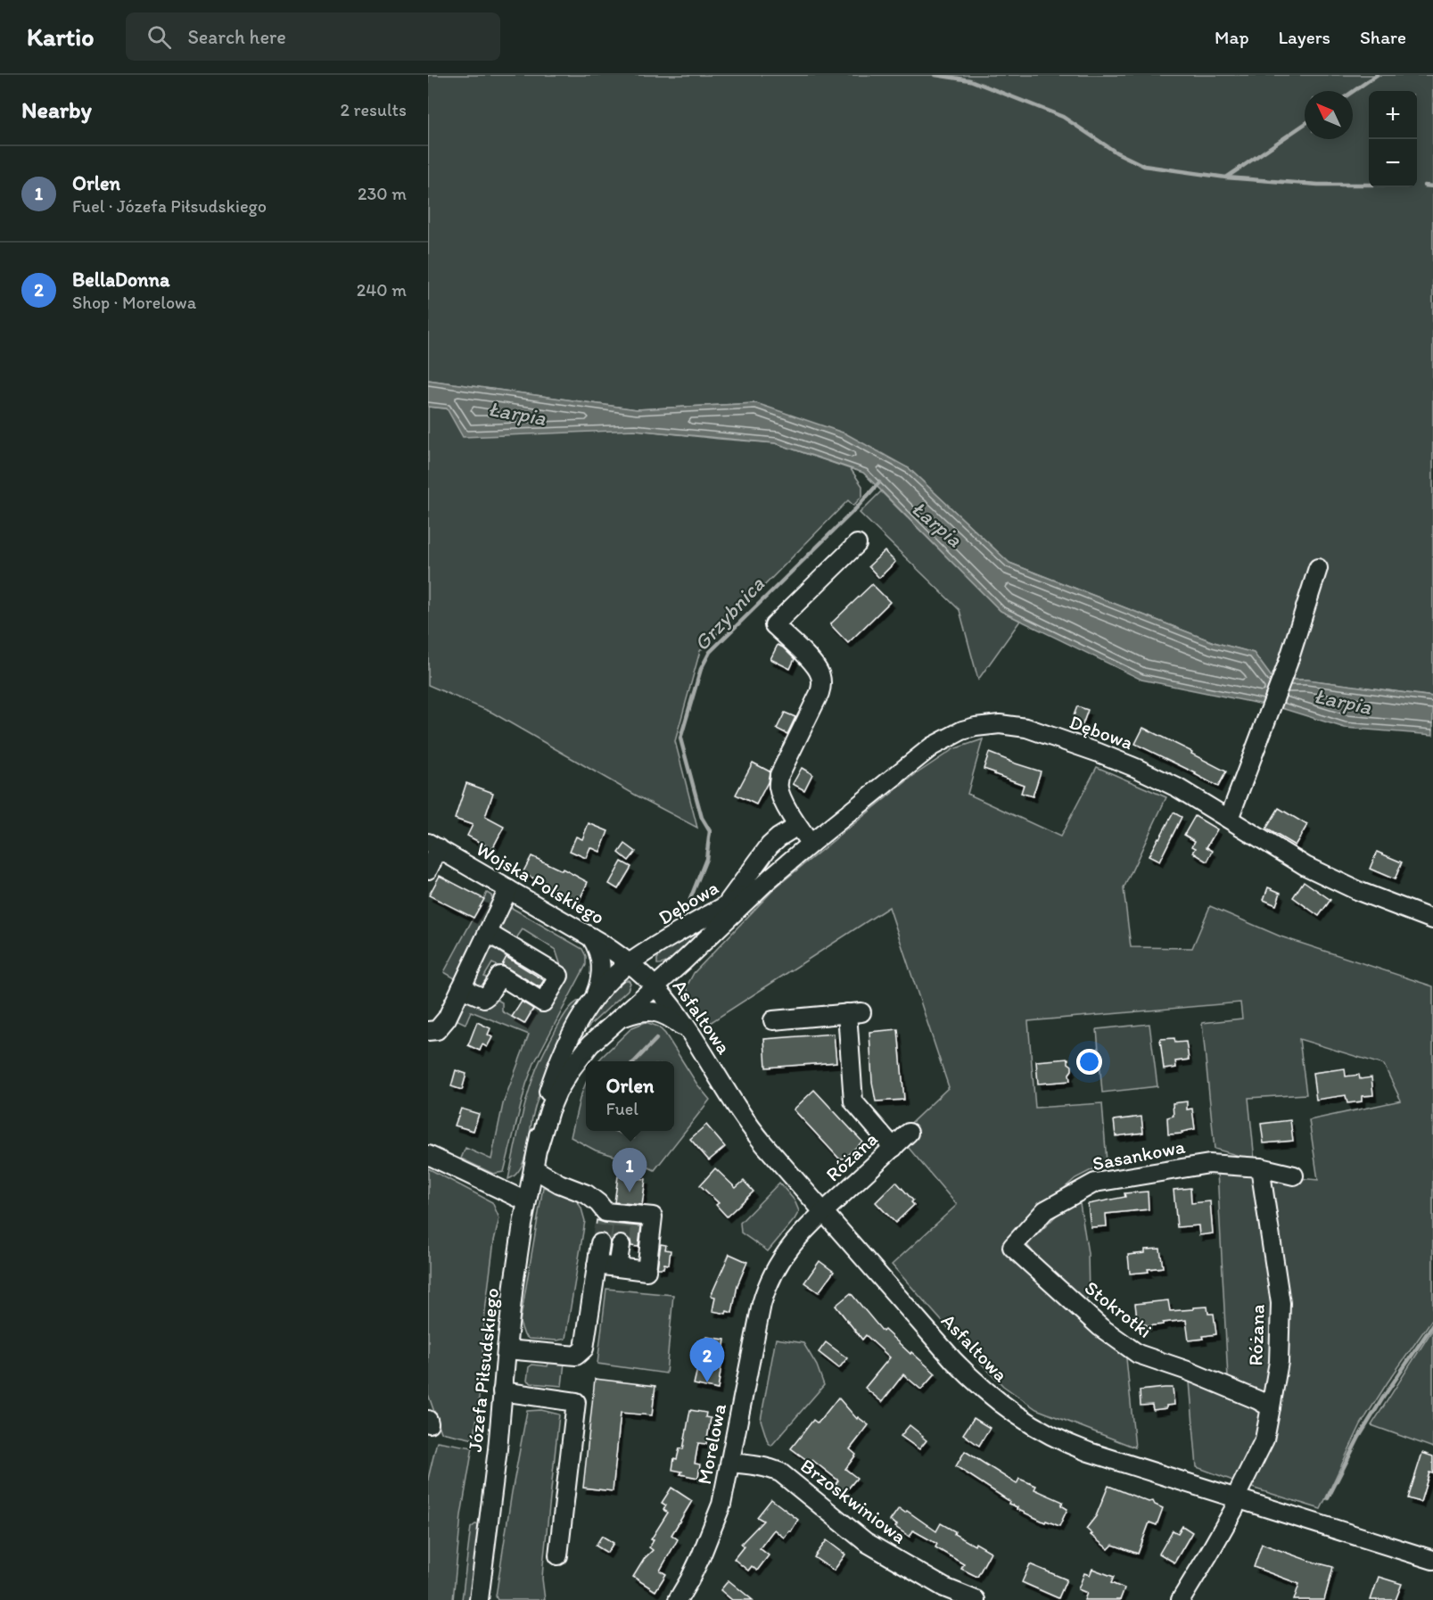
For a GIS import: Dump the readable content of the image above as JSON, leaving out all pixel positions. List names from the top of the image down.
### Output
{
  "streets": {
    "street": [
      "Dębowa",
      "Wojska Polskiego",
      "Asfaltowa",
      "Sasankowa",
      "Różana",
      "Stokrotki",
      "Józefa Piłsudskiego",
      "Morelowa",
      "Brzoskwiniowa"
    ]
  },
  "crossings": [
    ["Dębowa", "Wojska Polskiego"],
    ["Dębowa", "Asfaltowa"],
    ["Dębowa", "Józefa Piłsudskiego"],
    ["Wojska Polskiego", "Asfaltowa"],
    ["Wojska Polskiego", "Józefa Piłsudskiego"],
    ["Asfaltowa", "Różana"],
    ["Asfaltowa", "Józefa Piłsudskiego"],
    ["Asfaltowa", "Morelowa"],
    ["Sasankowa", "Różana"],
    ["Sasankowa", "Stokrotki"],
    ["Różana", "Stokrotki"],
    ["Różana", "Morelowa"],
    ["Morelowa", "Brzoskwiniowa"]
  ],
  "water": ["Łarpia", "Grzybnica"],
  "north": "top left",
  "page": {
    "header": "Kartio",
    "search": "Search here",
    "nav": ["Map", "Layers", "Share"],
    "heading": ["Nearby", "2 results"],
    "map_buttons": ["+", "−"],
    "list": [
      {
        "mark": "1",
        "name": "Orlen",
        "note": "Fuel · Józefa Piłsudskiego",
        "value": "230 m"
      },
      {
        "mark": "2",
        "name": "BellaDonna",
        "note": "Shop · Morelowa",
        "value": "240 m"
      }
    ],
    "popup": ["Orlen", "Fuel"],
    "pins": ["1", "2"]
  }
}
